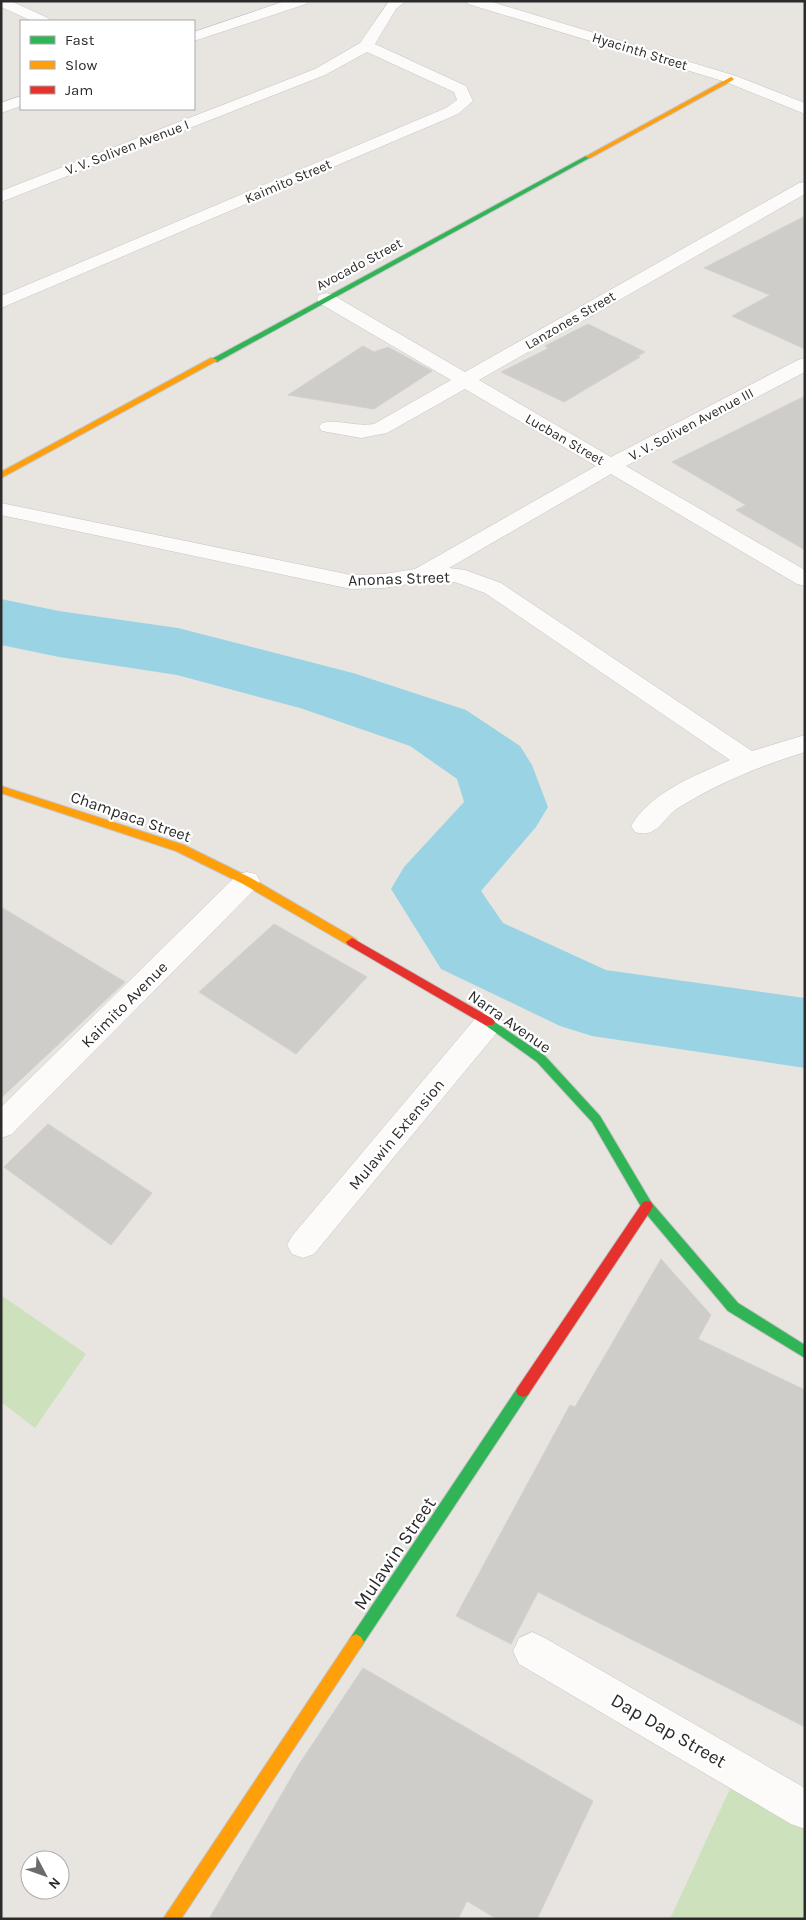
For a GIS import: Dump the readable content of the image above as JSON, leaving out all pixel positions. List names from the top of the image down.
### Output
{
  "streets": {
    "street": [
      "Hyacinth Street",
      "V. V. Soliven Avenue I",
      "Kaimito Street",
      "Avocado Street",
      "Lanzones Street",
      "V. V. Soliven Avenue III",
      "Lucban Street",
      "Anonas Street",
      "Champaca Street",
      "Kaimito Avenue",
      "Narra Avenue",
      "Mulawin Extension",
      "Mulawin Street",
      "Dap Dap Street"
    ]
  },
  "crossings": [
    ["Hyacinth Street", "Avocado Street"],
    ["V. V. Soliven Avenue I", "Kaimito Street"],
    ["Avocado Street", "Lucban Street"],
    ["Lanzones Street", "Lucban Street"],
    ["V. V. Soliven Avenue III", "Lucban Street"],
    ["V. V. Soliven Avenue III", "Anonas Street"],
    ["Champaca Street", "Kaimito Avenue"],
    ["Champaca Street", "Narra Avenue"],
    ["Kaimito Avenue", "Narra Avenue"],
    ["Narra Avenue", "Mulawin Extension"],
    ["Narra Avenue", "Mulawin Street"]
  ],
  "legend": ["Fast", "Slow", "Jam"],
  "north": "bottom right"
}
